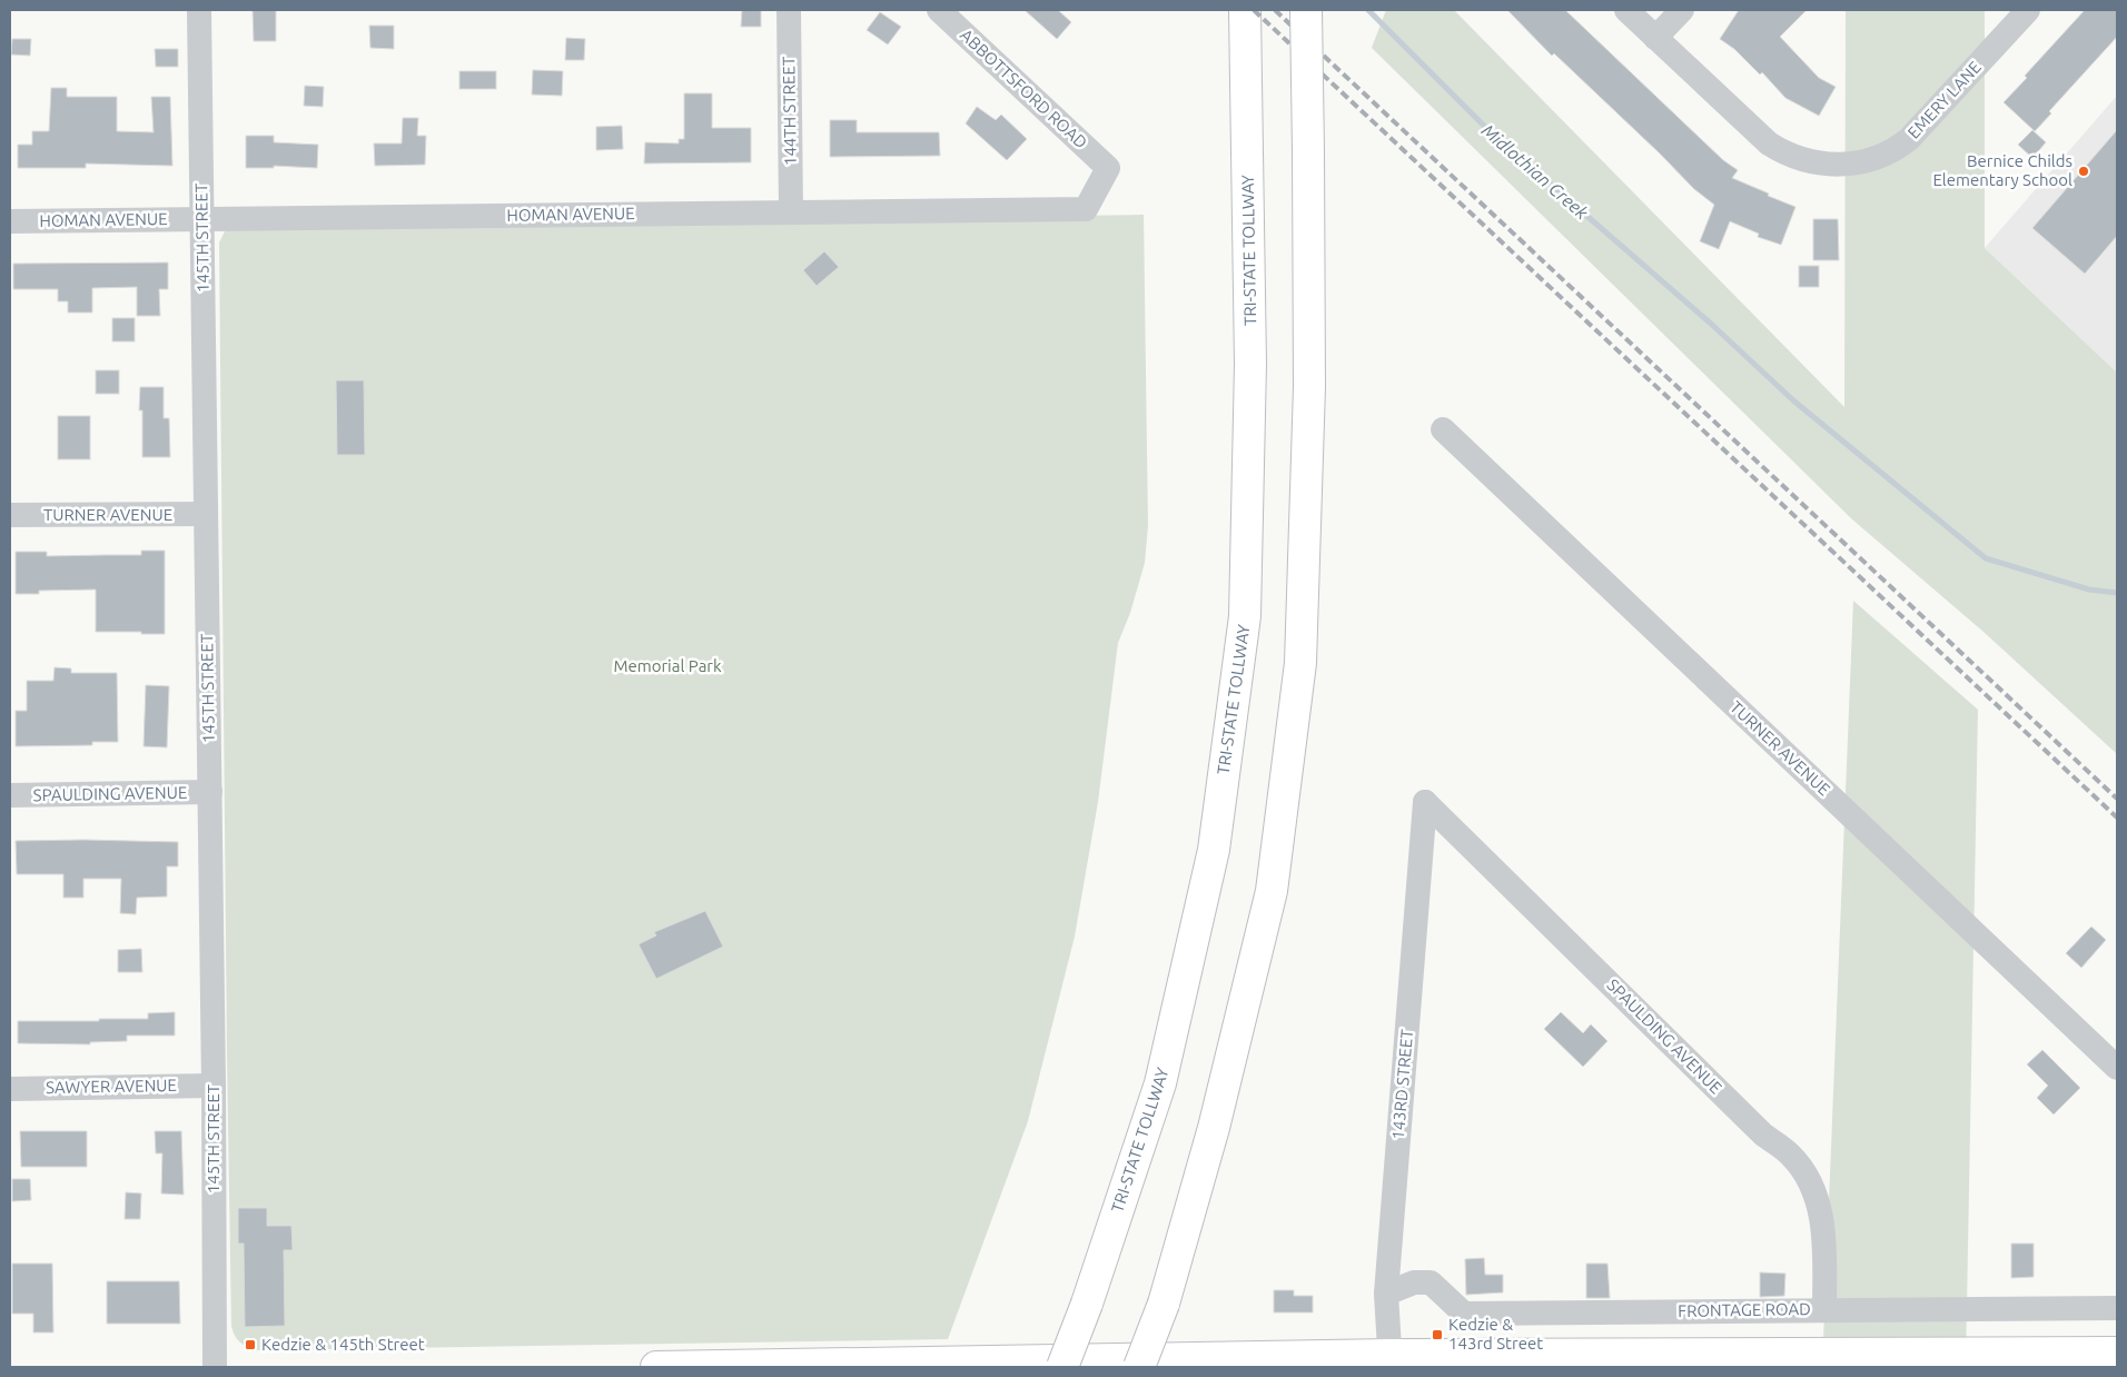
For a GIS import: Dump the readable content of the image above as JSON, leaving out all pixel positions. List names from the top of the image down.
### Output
{
  "streets": {
    "main road": ["TRI-STATE TOLLWAY"],
    "street": [
      "ABBOTTSFORD ROAD",
      "EMERY LANE",
      "144TH STREET",
      "HOMAN AVENUE",
      "145TH STREET",
      "TURNER AVENUE",
      "SPAULDING AVENUE",
      "143RD STREET",
      "SAWYER AVENUE",
      "FRONTAGE ROAD"
    ]
  },
  "crossings": [
    ["ABBOTTSFORD ROAD", "HOMAN AVENUE"],
    ["144TH STREET", "HOMAN AVENUE"],
    ["HOMAN AVENUE", "145TH STREET"],
    ["145TH STREET", "TURNER AVENUE"],
    ["145TH STREET", "SPAULDING AVENUE"],
    ["145TH STREET", "SAWYER AVENUE"],
    ["SPAULDING AVENUE", "143RD STREET"],
    ["SPAULDING AVENUE", "FRONTAGE ROAD"],
    ["143RD STREET", "FRONTAGE ROAD"]
  ],
  "water": ["Midlothian Creek"],
  "parks": ["Memorial Park"],
  "places": {
    "other": ["Bernice Childs Elementary School"],
    "transit": ["Kedzie & 143rd Street", "Kedzie & 145th Street"]
  }
}
